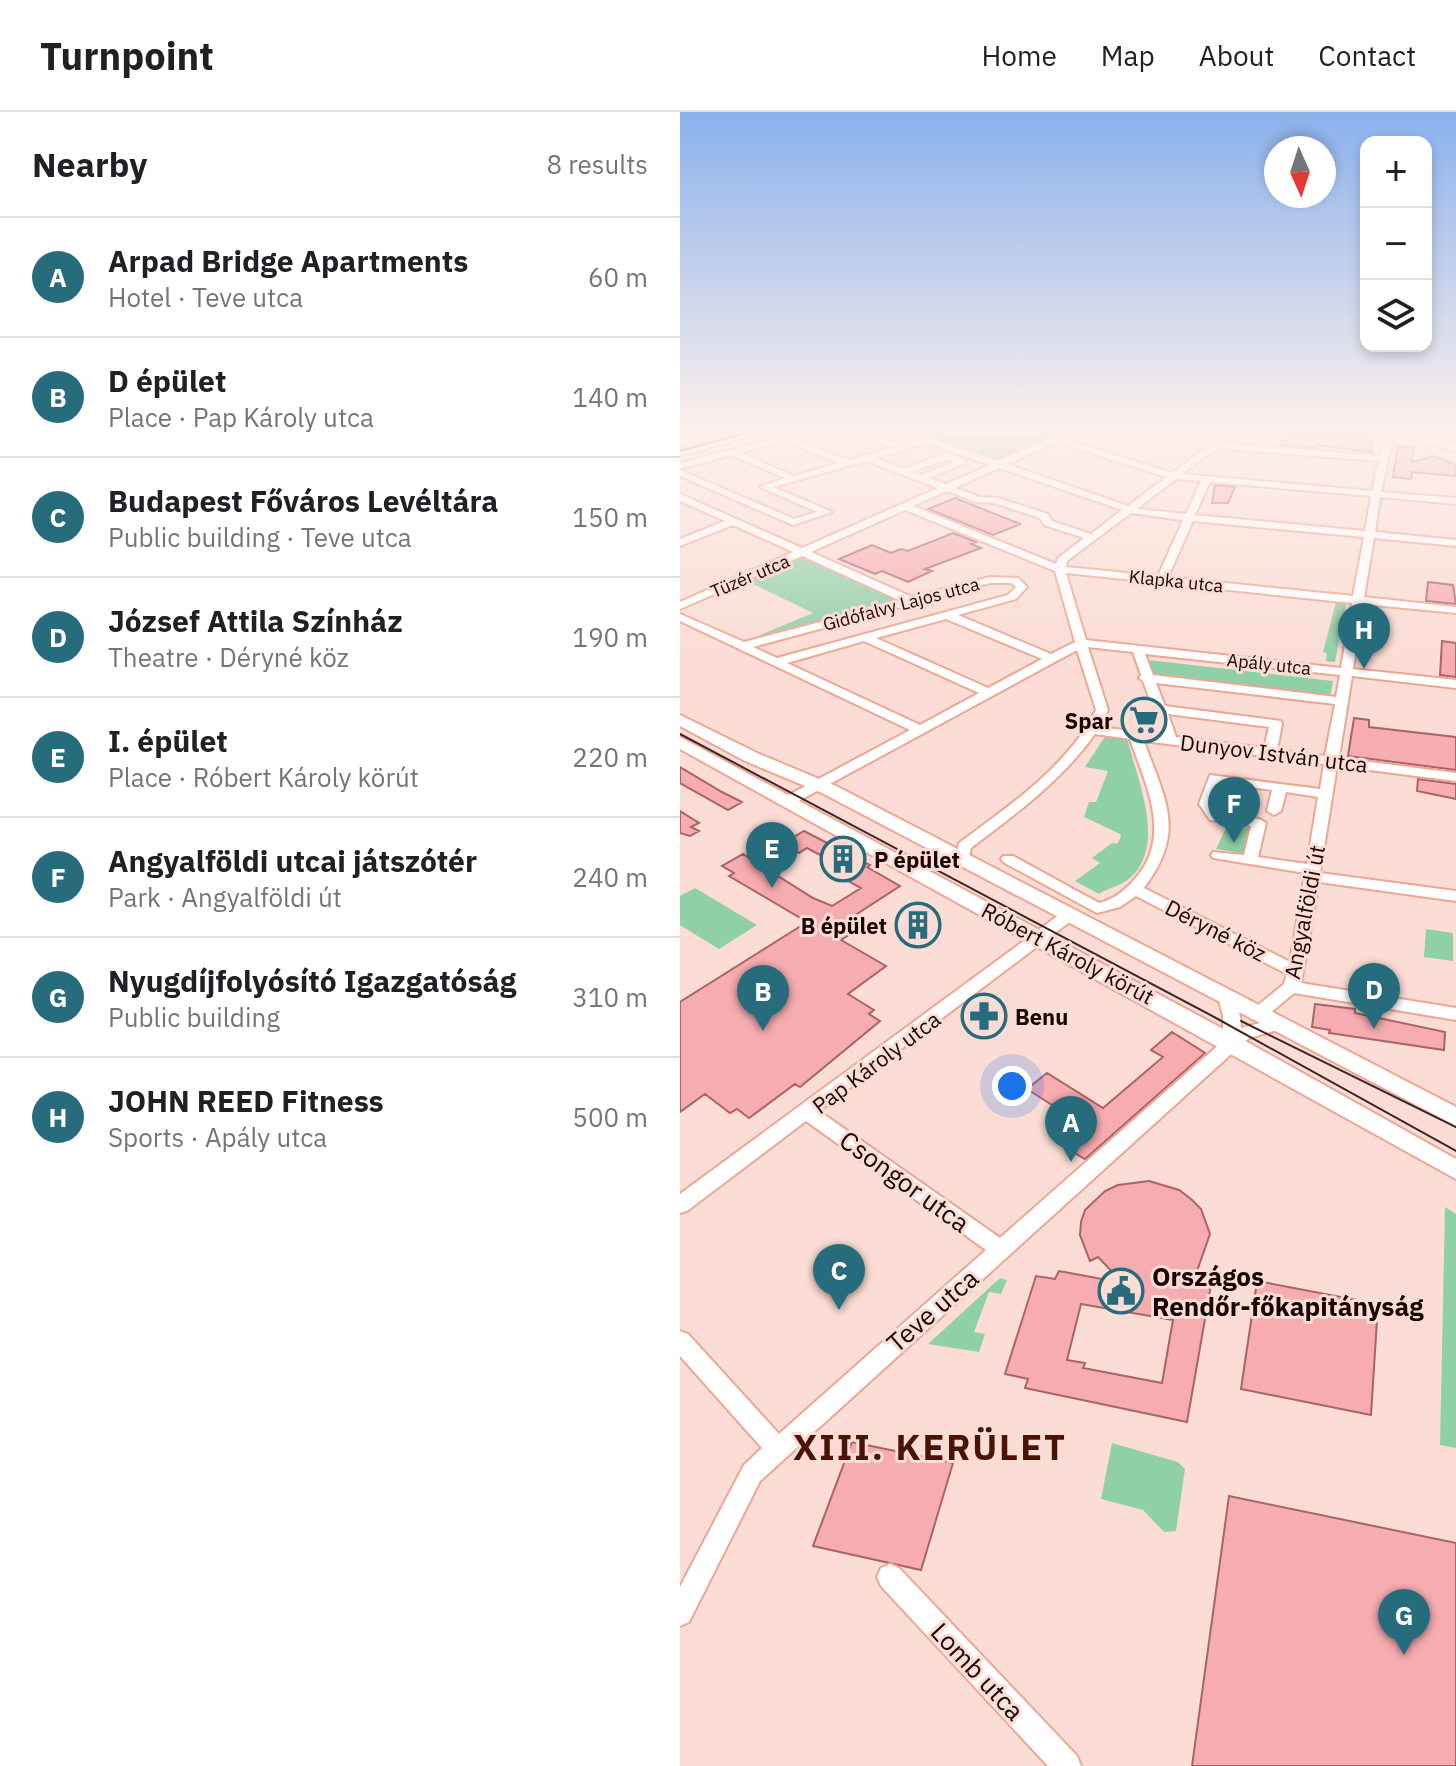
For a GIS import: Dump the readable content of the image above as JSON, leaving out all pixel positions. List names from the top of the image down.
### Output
{
  "streets": {
    "main road": ["Róbert Károly körút"],
    "street": [
      "Tüzér utca",
      "Klapka utca",
      "Gidófalvy Lajos utca",
      "Apály utca",
      "Dunyov István utca",
      "Angyalföldi út",
      "Déryné köz",
      "Pap Károly utca",
      "Csongor utca",
      "Teve utca",
      "Lomb utca"
    ]
  },
  "crossings": [
    ["Tüzér utca", "Klapka utca"],
    ["Klapka utca", "Angyalföldi út"],
    ["Apály utca", "Angyalföldi út"],
    ["Dunyov István utca", "Angyalföldi út"],
    ["Angyalföldi út", "Déryné köz"],
    ["Angyalföldi út", "Róbert Károly körút"],
    ["Angyalföldi út", "Teve utca"],
    ["Róbert Károly körút", "Pap Károly utca"],
    ["Róbert Károly körút", "Teve utca"],
    ["Pap Károly utca", "Csongor utca"],
    ["Csongor utca", "Teve utca"]
  ],
  "districts": ["XIII. KERÜLET"],
  "places": {
    "supermarket": ["Spar"],
    "building": ["P épület", "B épület"],
    "pharmacy": ["Benu"],
    "public building": ["Országos Rendőr-főkapitányság"]
  },
  "north": "bottom",
  "page": {
    "header": "Turnpoint",
    "nav": [
      "Home",
      "Map",
      "About",
      "Contact"
    ],
    "heading": ["Nearby", "8 results"],
    "map_buttons": ["+", "−"],
    "list": [
      {
        "mark": "A",
        "name": "Arpad Bridge Apartments",
        "note": "Hotel · Teve utca",
        "value": "60 m"
      },
      {
        "mark": "B",
        "name": "D épület",
        "note": "Place · Pap Károly utca",
        "value": "140 m"
      },
      {
        "mark": "C",
        "name": "Budapest Főváros Levéltára",
        "note": "Public building · Teve utca",
        "value": "150 m"
      },
      {
        "mark": "D",
        "name": "József Attila Színház",
        "note": "Theatre · Déryné köz",
        "value": "190 m"
      },
      {
        "mark": "E",
        "name": "I. épület",
        "note": "Place · Róbert Károly körút",
        "value": "220 m"
      },
      {
        "mark": "F",
        "name": "Angyalföldi utcai játszótér",
        "note": "Park · Angyalföldi út",
        "value": "240 m"
      },
      {
        "mark": "G",
        "name": "Nyugdíjfolyósító Igazgatóság",
        "note": "Public building",
        "value": "310 m"
      },
      {
        "mark": "H",
        "name": "JOHN REED Fitness",
        "note": "Sports · Apály utca",
        "value": "500 m"
      }
    ],
    "pins": [
      "H",
      "F",
      "E",
      "D",
      "B",
      "A",
      "C",
      "G"
    ]
  }
}
